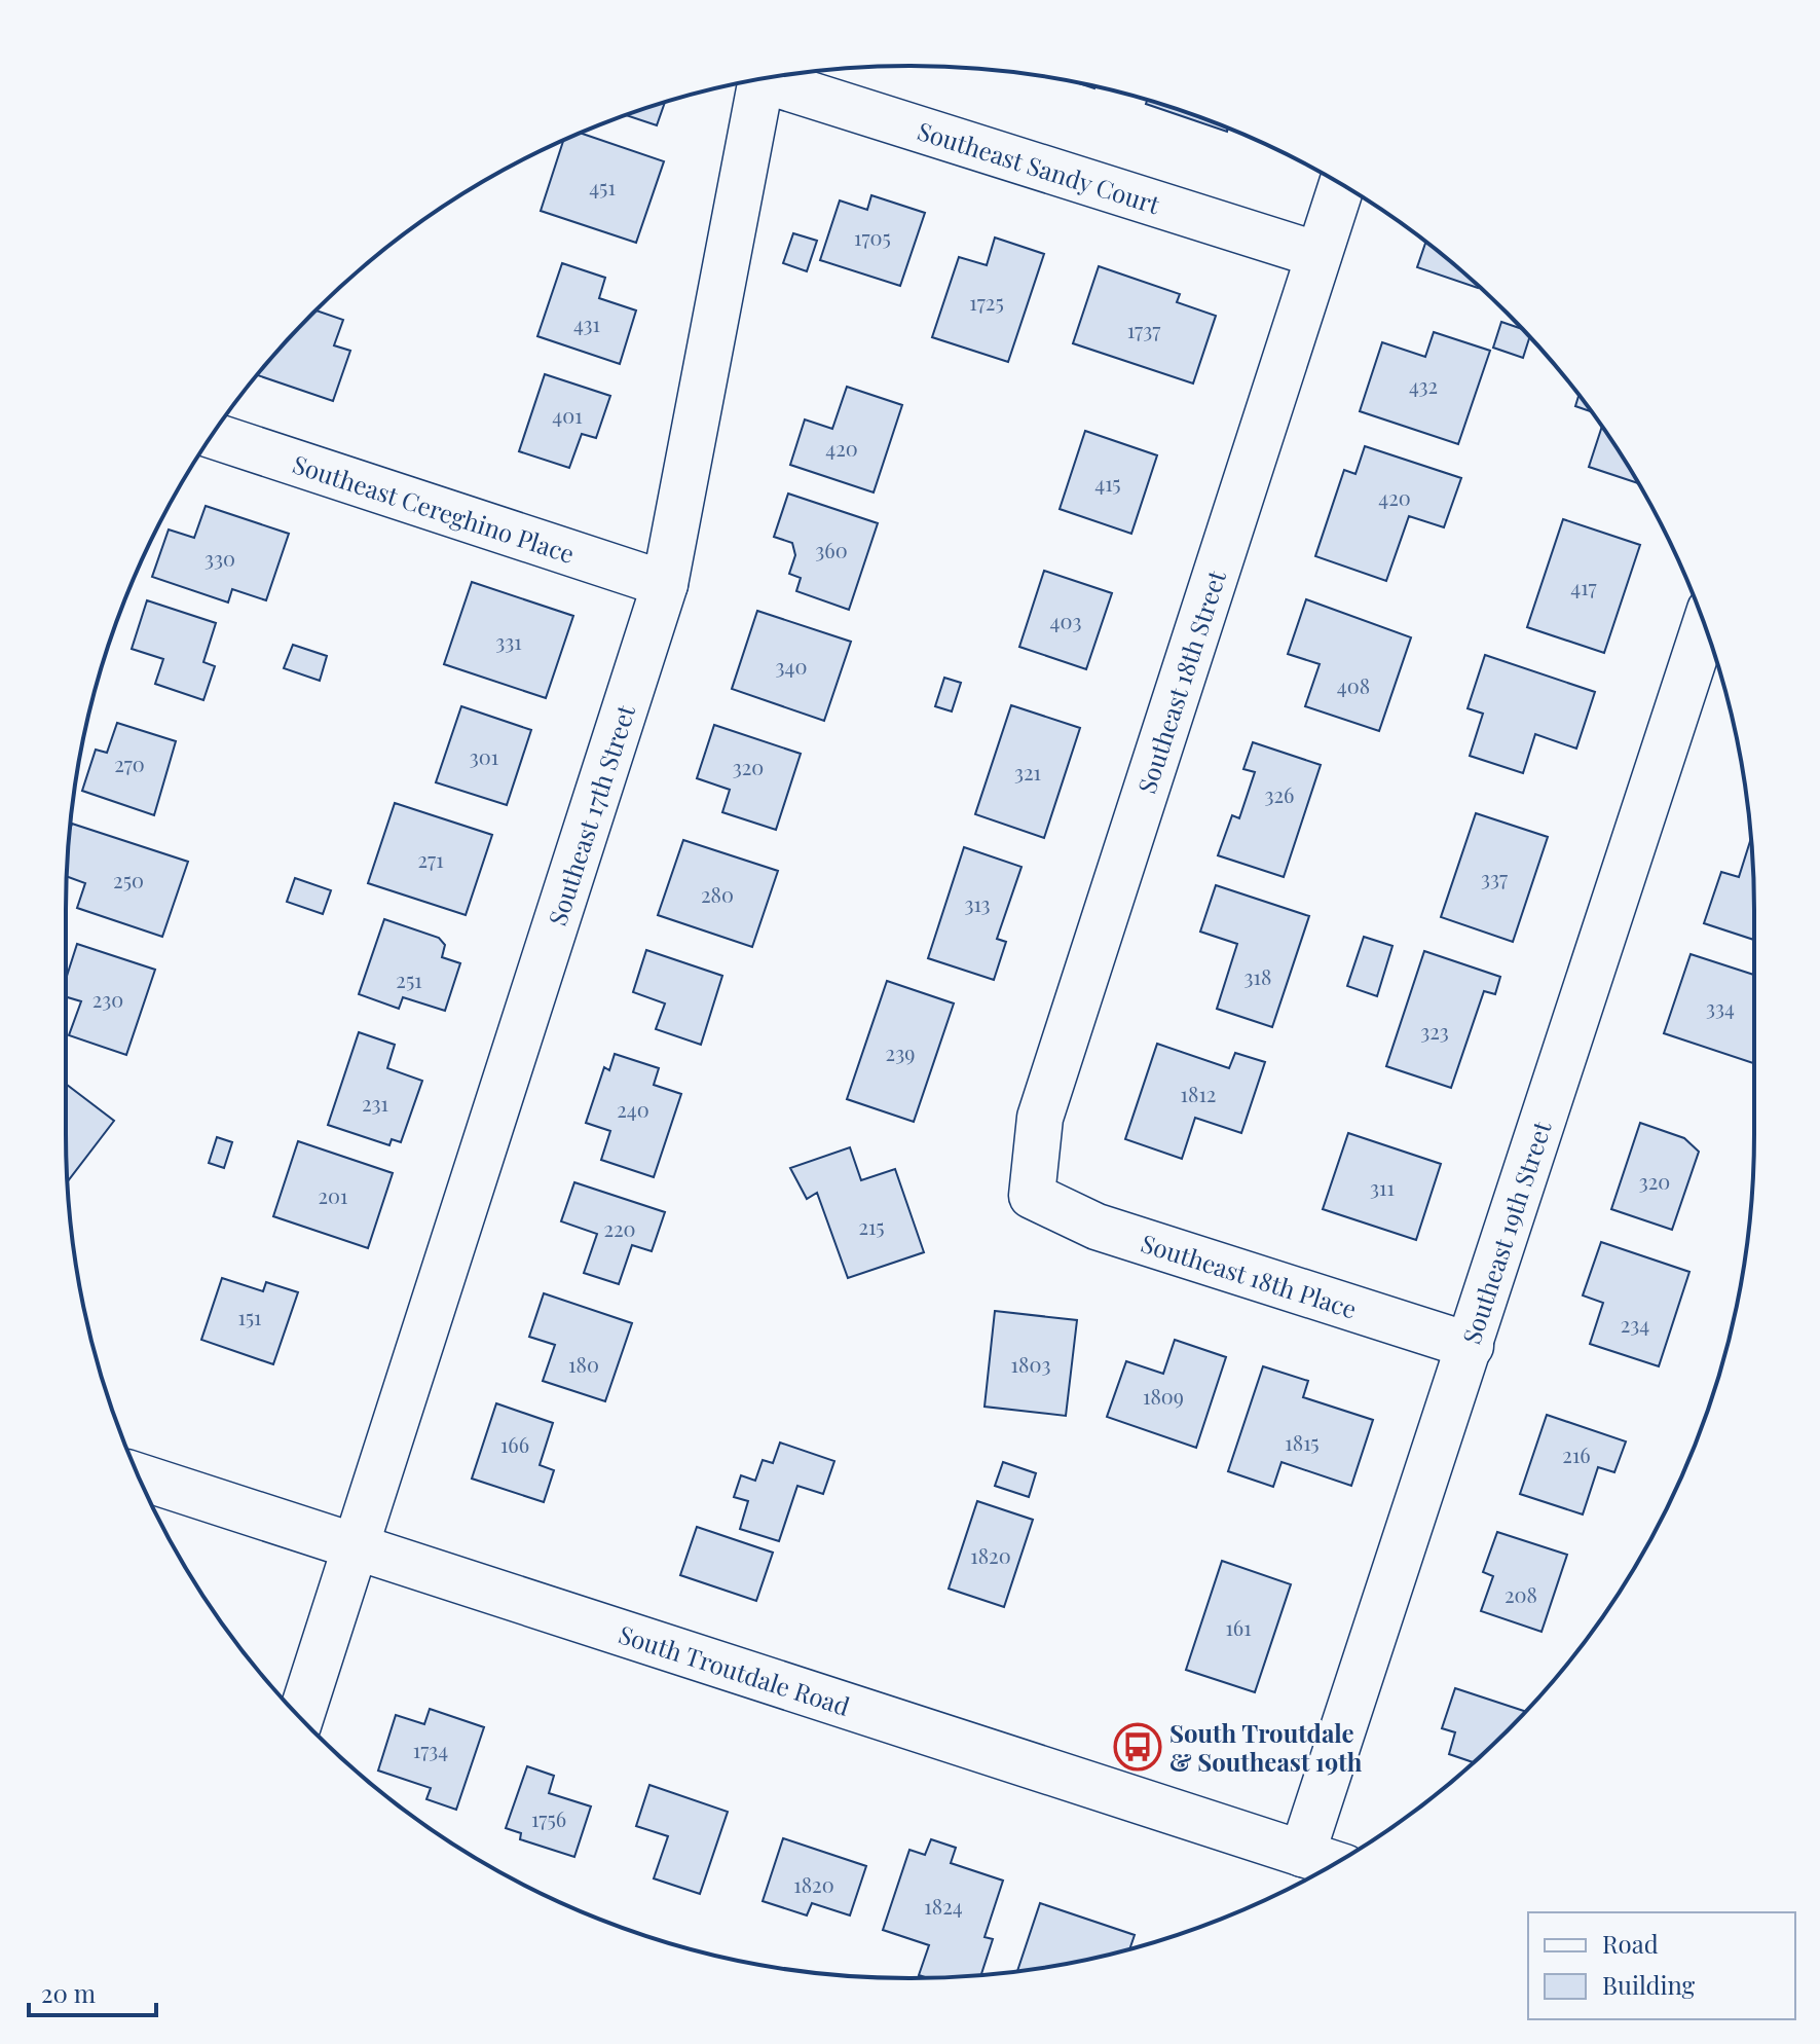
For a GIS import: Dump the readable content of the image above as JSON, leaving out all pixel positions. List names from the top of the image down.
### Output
{
  "streets": {
    "street": [
      "Southeast Sandy Court",
      "Southeast Cereghino Place",
      "Southeast 18th Street",
      "Southeast 17th Street",
      "Southeast 19th Street",
      "Southeast 18th Place",
      "South Troutdale Road"
    ]
  },
  "crossings": [
    ["Southeast Sandy Court", "Southeast 18th Street"],
    ["Southeast Cereghino Place", "Southeast 17th Street"],
    ["Southeast 18th Street", "Southeast 18th Place"],
    ["Southeast 17th Street", "South Troutdale Road"],
    ["Southeast 19th Street", "Southeast 18th Place"],
    ["Southeast 19th Street", "South Troutdale Road"]
  ],
  "places": {
    "bus stop": ["South Troutdale & Southeast 19th"]
  },
  "house_numbers": [
    "451",
    "1705",
    "1725",
    "431",
    "1737",
    "432",
    "401",
    "420",
    "415",
    "420",
    "360",
    "330",
    "417",
    "403",
    "331",
    "340",
    "408",
    "301",
    "270",
    "320",
    "321",
    "326",
    "271",
    "337",
    "250",
    "280",
    "313",
    "318",
    "251",
    "230",
    "334",
    "323",
    "239",
    "1812",
    "231",
    "240",
    "320",
    "311",
    "201",
    "215",
    "220",
    "151",
    "234",
    "180",
    "1803",
    "1809",
    "1815",
    "166",
    "216",
    "1820",
    "208",
    "161",
    "1734",
    "1756",
    "1820",
    "1824"
  ],
  "legend": ["Road", "Building"],
  "scale_bar": "20 m"
}
